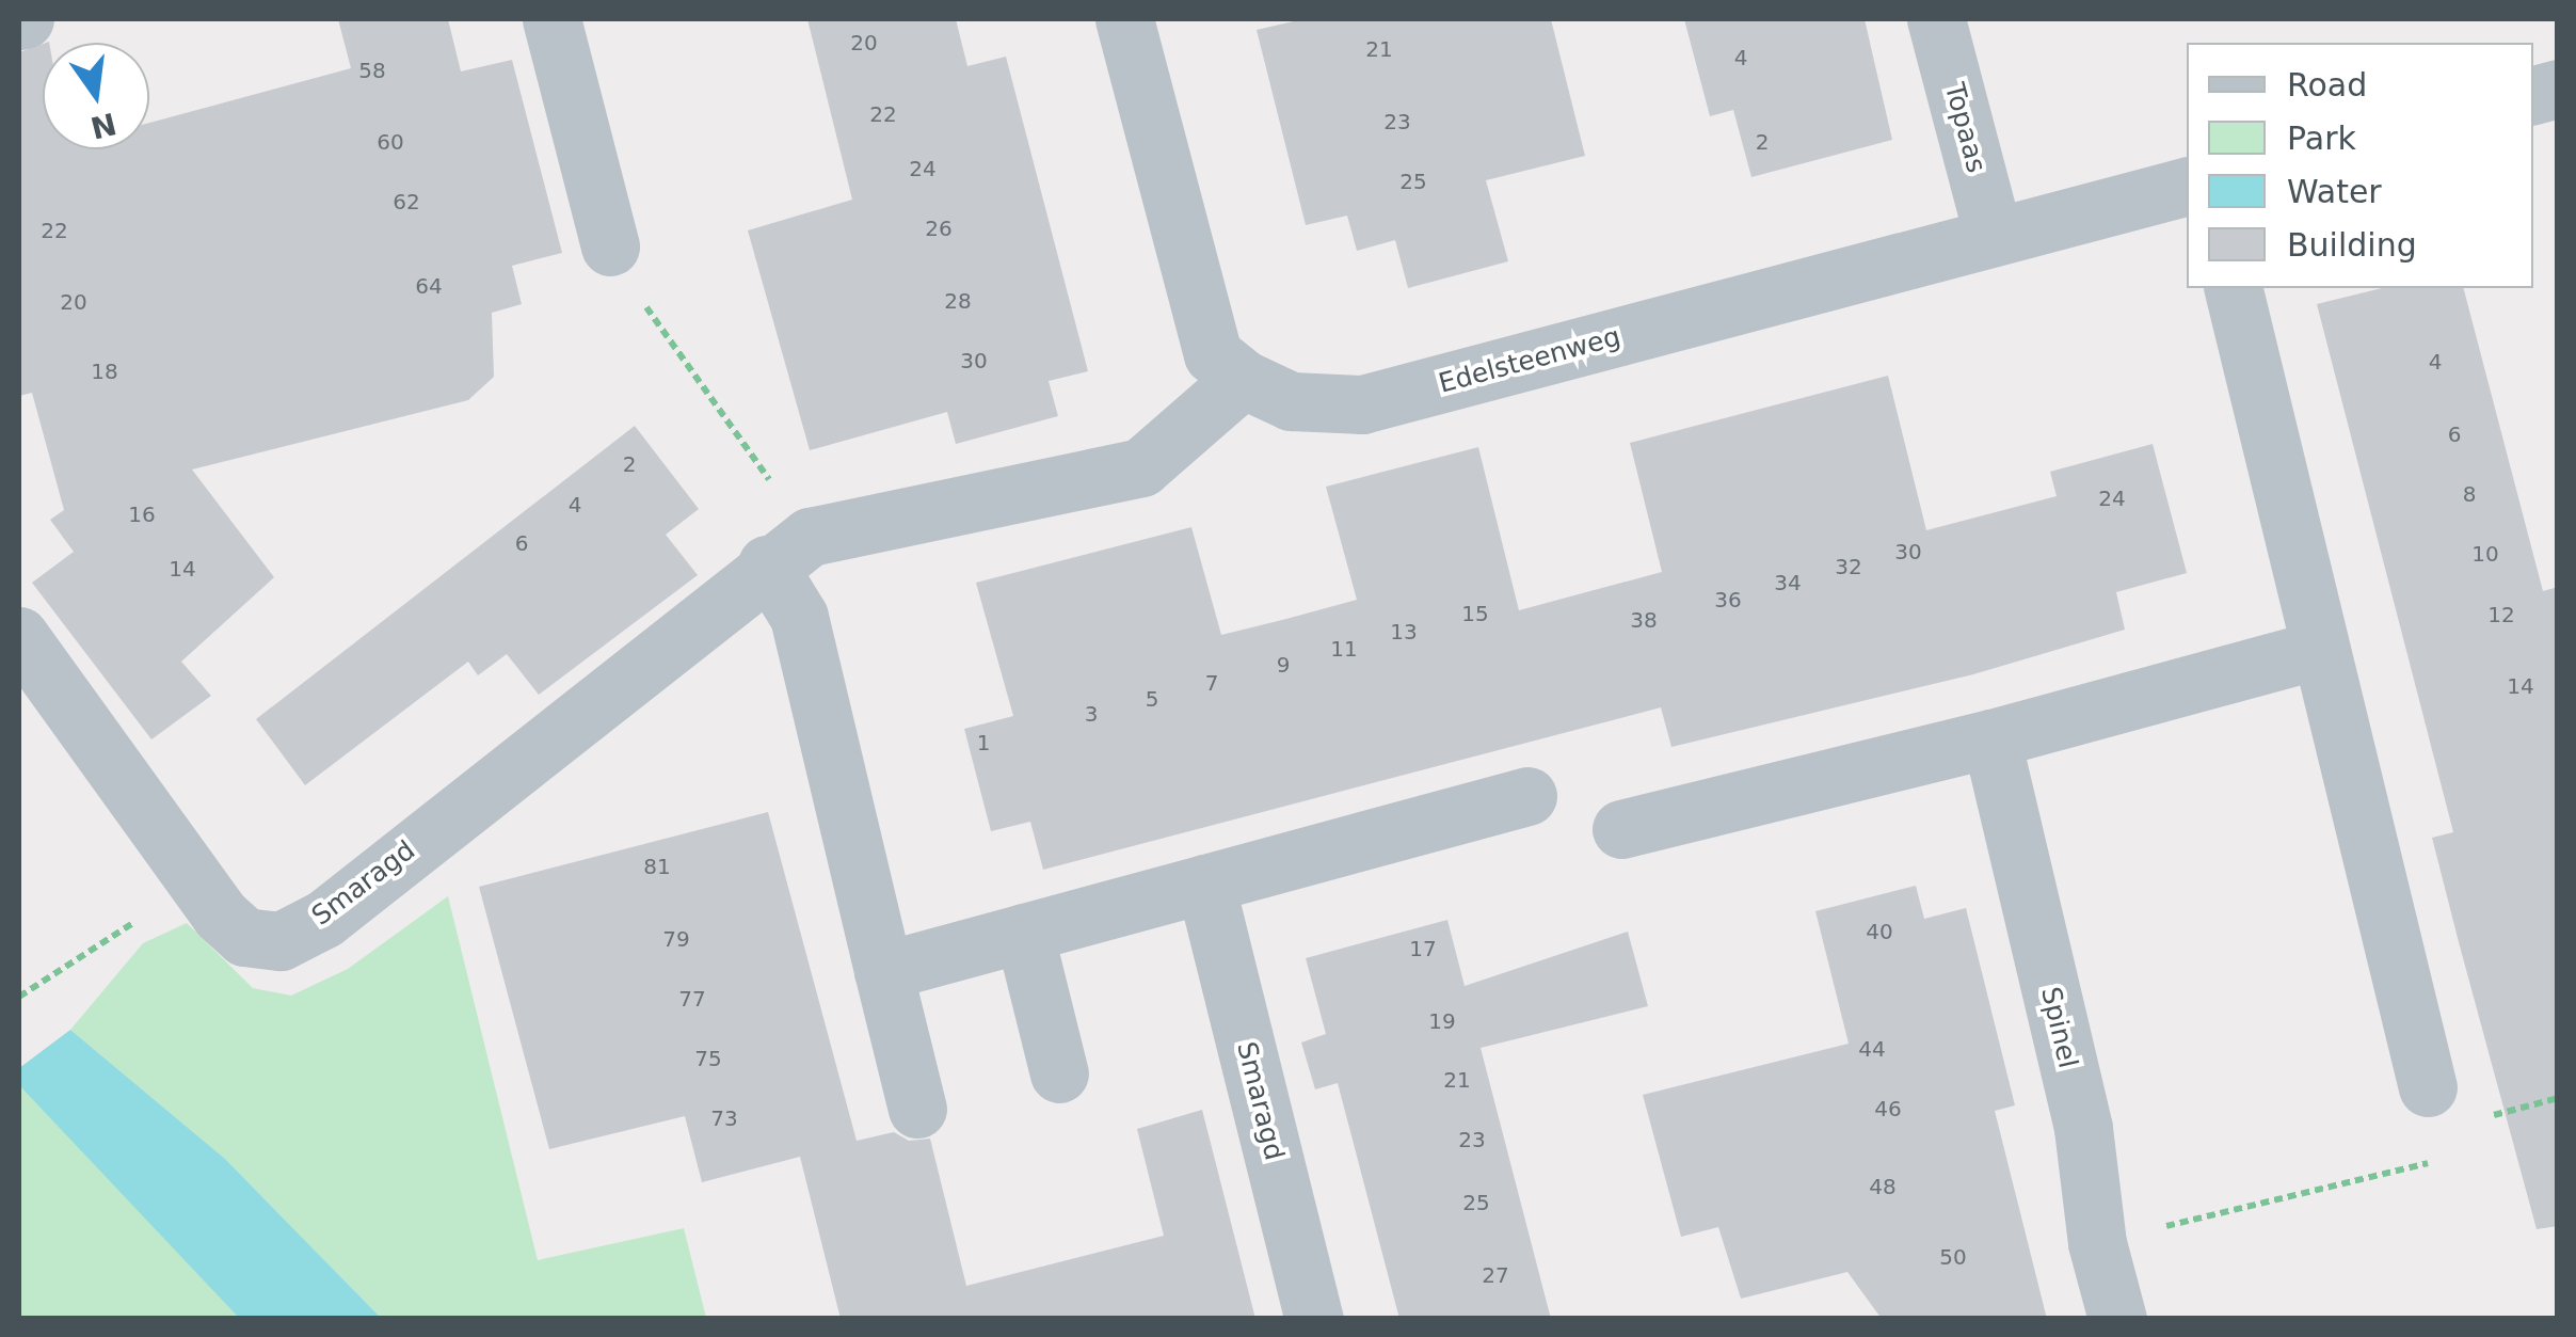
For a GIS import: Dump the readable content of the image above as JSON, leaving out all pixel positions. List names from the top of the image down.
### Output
{
  "streets": {
    "street": [
      "Topaas",
      "Edelsteenweg",
      "Smaragd",
      "Spinel"
    ]
  },
  "crossings": [
    ["Topaas", "Edelsteenweg"],
    ["Edelsteenweg", "Smaragd"]
  ],
  "house_numbers": [
    "20",
    "21",
    "4",
    "58",
    "22",
    "23",
    "60",
    "2",
    "24",
    "25",
    "62",
    "26",
    "22",
    "64",
    "28",
    "20",
    "30",
    "4",
    "18",
    "6",
    "2",
    "8",
    "24",
    "4",
    "16",
    "6",
    "30",
    "10",
    "32",
    "14",
    "34",
    "36",
    "15",
    "12",
    "38",
    "13",
    "11",
    "9",
    "7",
    "14",
    "5",
    "3",
    "1",
    "81",
    "40",
    "79",
    "17",
    "77",
    "19",
    "44",
    "75",
    "21",
    "46",
    "73",
    "23",
    "48",
    "25",
    "50",
    "27"
  ],
  "legend": [
    "Road",
    "Park",
    "Water",
    "Building"
  ],
  "north": "bottom"
}
